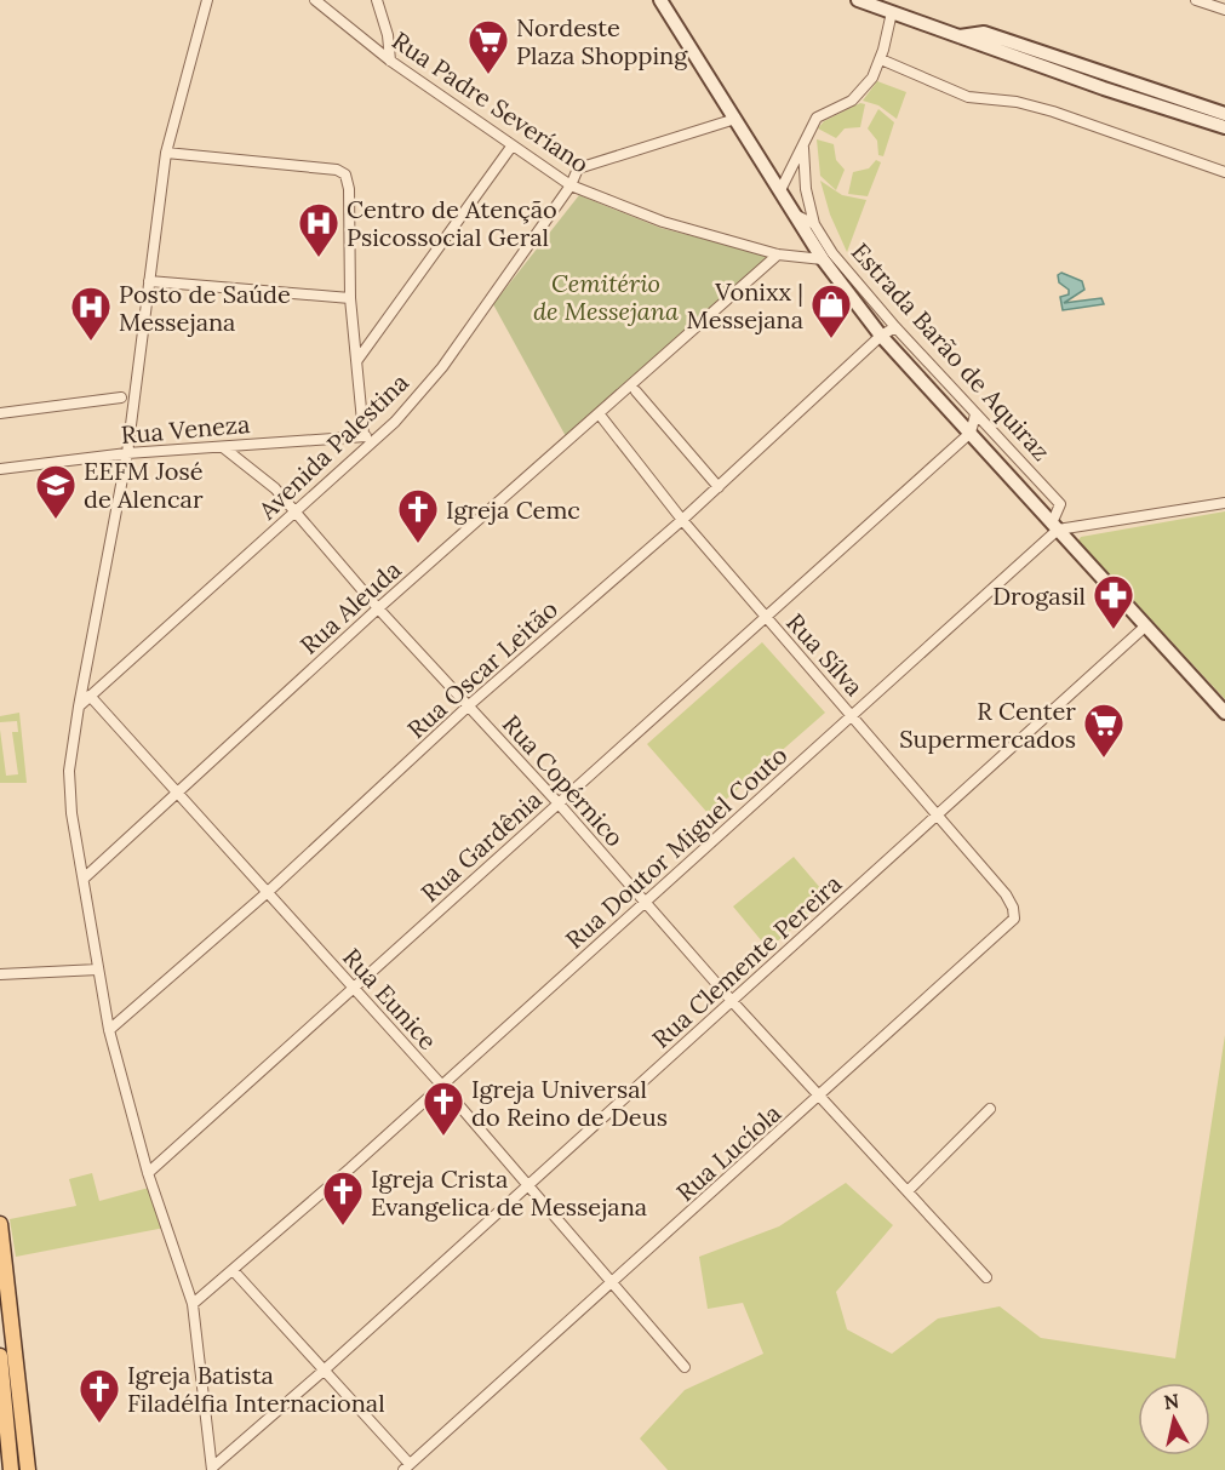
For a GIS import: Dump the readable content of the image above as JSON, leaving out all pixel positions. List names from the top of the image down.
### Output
{
  "streets": {
    "street": [
      "Rua Padre Severíano",
      "Estrada Barão de Aquiraz",
      "Rua Veneza",
      "Avenida Palestina",
      "Rua Aleuda",
      "Rua Sílva",
      "Rua Oscar Leitão",
      "Rua Copérnico",
      "Rua Gardênia",
      "Rua Doutor Miguel Couto",
      "Rua Clemente Pereira",
      "Rua Eunice",
      "Rua Lucíola"
    ]
  },
  "crossings": [
    ["Rua Padre Severíano", "Estrada Barão de Aquiraz"],
    ["Rua Padre Severíano", "Avenida Palestina"],
    ["Rua Padre Severíano", "Rua Aleuda"],
    ["Estrada Barão de Aquiraz", "Avenida Palestina"],
    ["Estrada Barão de Aquiraz", "Rua Oscar Leitão"],
    ["Estrada Barão de Aquiraz", "Rua Gardênia"],
    ["Estrada Barão de Aquiraz", "Rua Doutor Miguel Couto"],
    ["Estrada Barão de Aquiraz", "Rua Clemente Pereira"],
    ["Rua Veneza", "Rua Copérnico"],
    ["Avenida Palestina", "Rua Copérnico"],
    ["Avenida Palestina", "Rua Eunice"],
    ["Rua Aleuda", "Rua Sílva"],
    ["Rua Aleuda", "Rua Copérnico"],
    ["Rua Aleuda", "Rua Eunice"],
    ["Rua Sílva", "Rua Oscar Leitão"],
    ["Rua Sílva", "Rua Gardênia"],
    ["Rua Sílva", "Rua Doutor Miguel Couto"],
    ["Rua Sílva", "Rua Clemente Pereira"],
    ["Rua Sílva", "Rua Lucíola"],
    ["Rua Oscar Leitão", "Rua Copérnico"],
    ["Rua Oscar Leitão", "Rua Eunice"],
    ["Rua Copérnico", "Rua Gardênia"],
    ["Rua Copérnico", "Rua Doutor Miguel Couto"],
    ["Rua Copérnico", "Rua Clemente Pereira"],
    ["Rua Copérnico", "Rua Lucíola"],
    ["Rua Gardênia", "Rua Eunice"],
    ["Rua Doutor Miguel Couto", "Rua Eunice"],
    ["Rua Clemente Pereira", "Rua Eunice"],
    ["Rua Eunice", "Rua Lucíola"]
  ],
  "parks": ["Cemitério de Messejana"],
  "places": {
    "supermarket": ["Nordeste Plaza Shopping", "R Center Supermercados"],
    "hospital": ["Centro de Atenção Psicossocial Geral", "Posto de Saúde Messejana"],
    "shop": ["Vonixx | Messejana"],
    "school or university": ["EEFM José de Alencar"],
    "church": [
      "Igreja Cemc",
      "Igreja Universal do Reino de Deus",
      "Igreja Crista Evangelica de Messejana",
      "Igreja Batista Filadélfia Internacional"
    ],
    "pharmacy": ["Drogasil"]
  },
  "north": "top"
}
